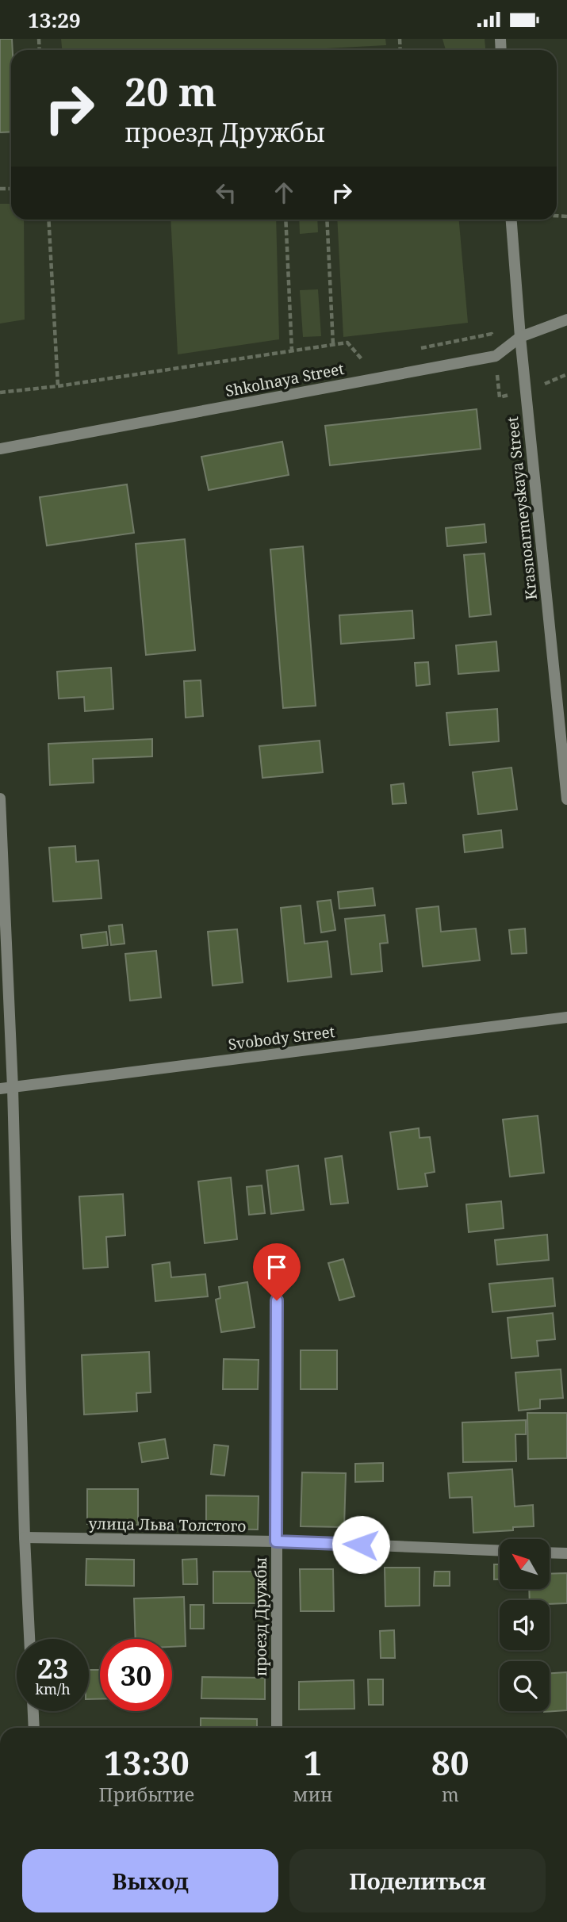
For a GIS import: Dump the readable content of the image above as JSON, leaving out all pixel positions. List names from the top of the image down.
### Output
{
  "streets": {
    "street": [
      "Shkolnaya Street",
      "Krasnoarmeyskaya Street",
      "Svobody Street",
      "улица Льва Толстого",
      "проезд Дружбы"
    ]
  },
  "crossings": [
    ["Shkolnaya Street", "Krasnoarmeyskaya Street"],
    ["улица Льва Толстого", "проезд Дружбы"]
  ],
  "north": "top left",
  "page": {
    "status": "13:29",
    "turn": ["20 m", "проезд Дружбы"],
    "speed": "23 km/h",
    "limit": "30",
    "eta": [
      "13:30",
      "Прибытие",
      "1",
      "мин",
      "80",
      "m"
    ],
    "buttons": ["Выход", "Поделиться"]
  }
}
